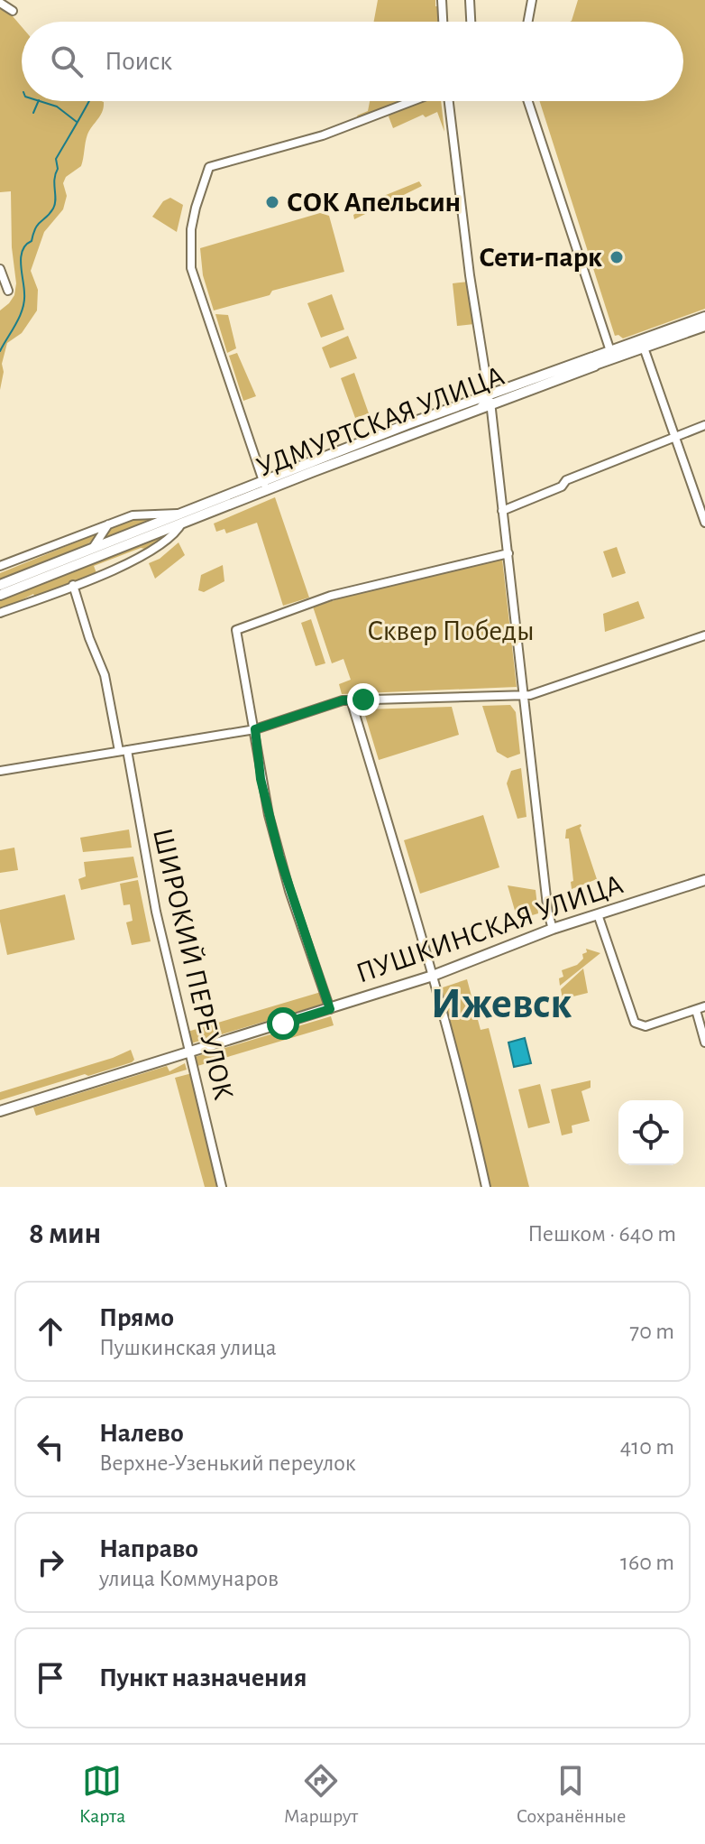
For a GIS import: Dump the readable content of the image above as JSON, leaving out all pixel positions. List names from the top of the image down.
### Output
{
  "streets": {
    "main road": ["УДМУРТСКАЯ УЛИЦА", "ПУШКИНСКАЯ УЛИЦА"],
    "street": ["ШИРОКИЙ ПЕРЕУЛОК"]
  },
  "crossings": [
    ["УДМУРТСКАЯ УЛИЦА", "ШИРОКИЙ ПЕРЕУЛОК"],
    ["ПУШКИНСКАЯ УЛИЦА", "ШИРОКИЙ ПЕРЕУЛОК"]
  ],
  "districts": ["Ижевск"],
  "parks": ["Сквер Победы"],
  "places": ["СОК Апельсин", "Сети-парк"],
  "page": {
    "search": "Поиск",
    "heading": ["8 мин", "Пешком · 640 m"],
    "list": [
      ["Прямо", "Пушкинская улица", "70 m"],
      ["Налево", "Верхне-Узенький переулок", "410 m"],
      ["Направо", "улица Коммунаров", "160 m"],
      "Пункт назначения"
    ],
    "nav": ["Карта", "Маршрут", "Сохранённые"]
  }
}
